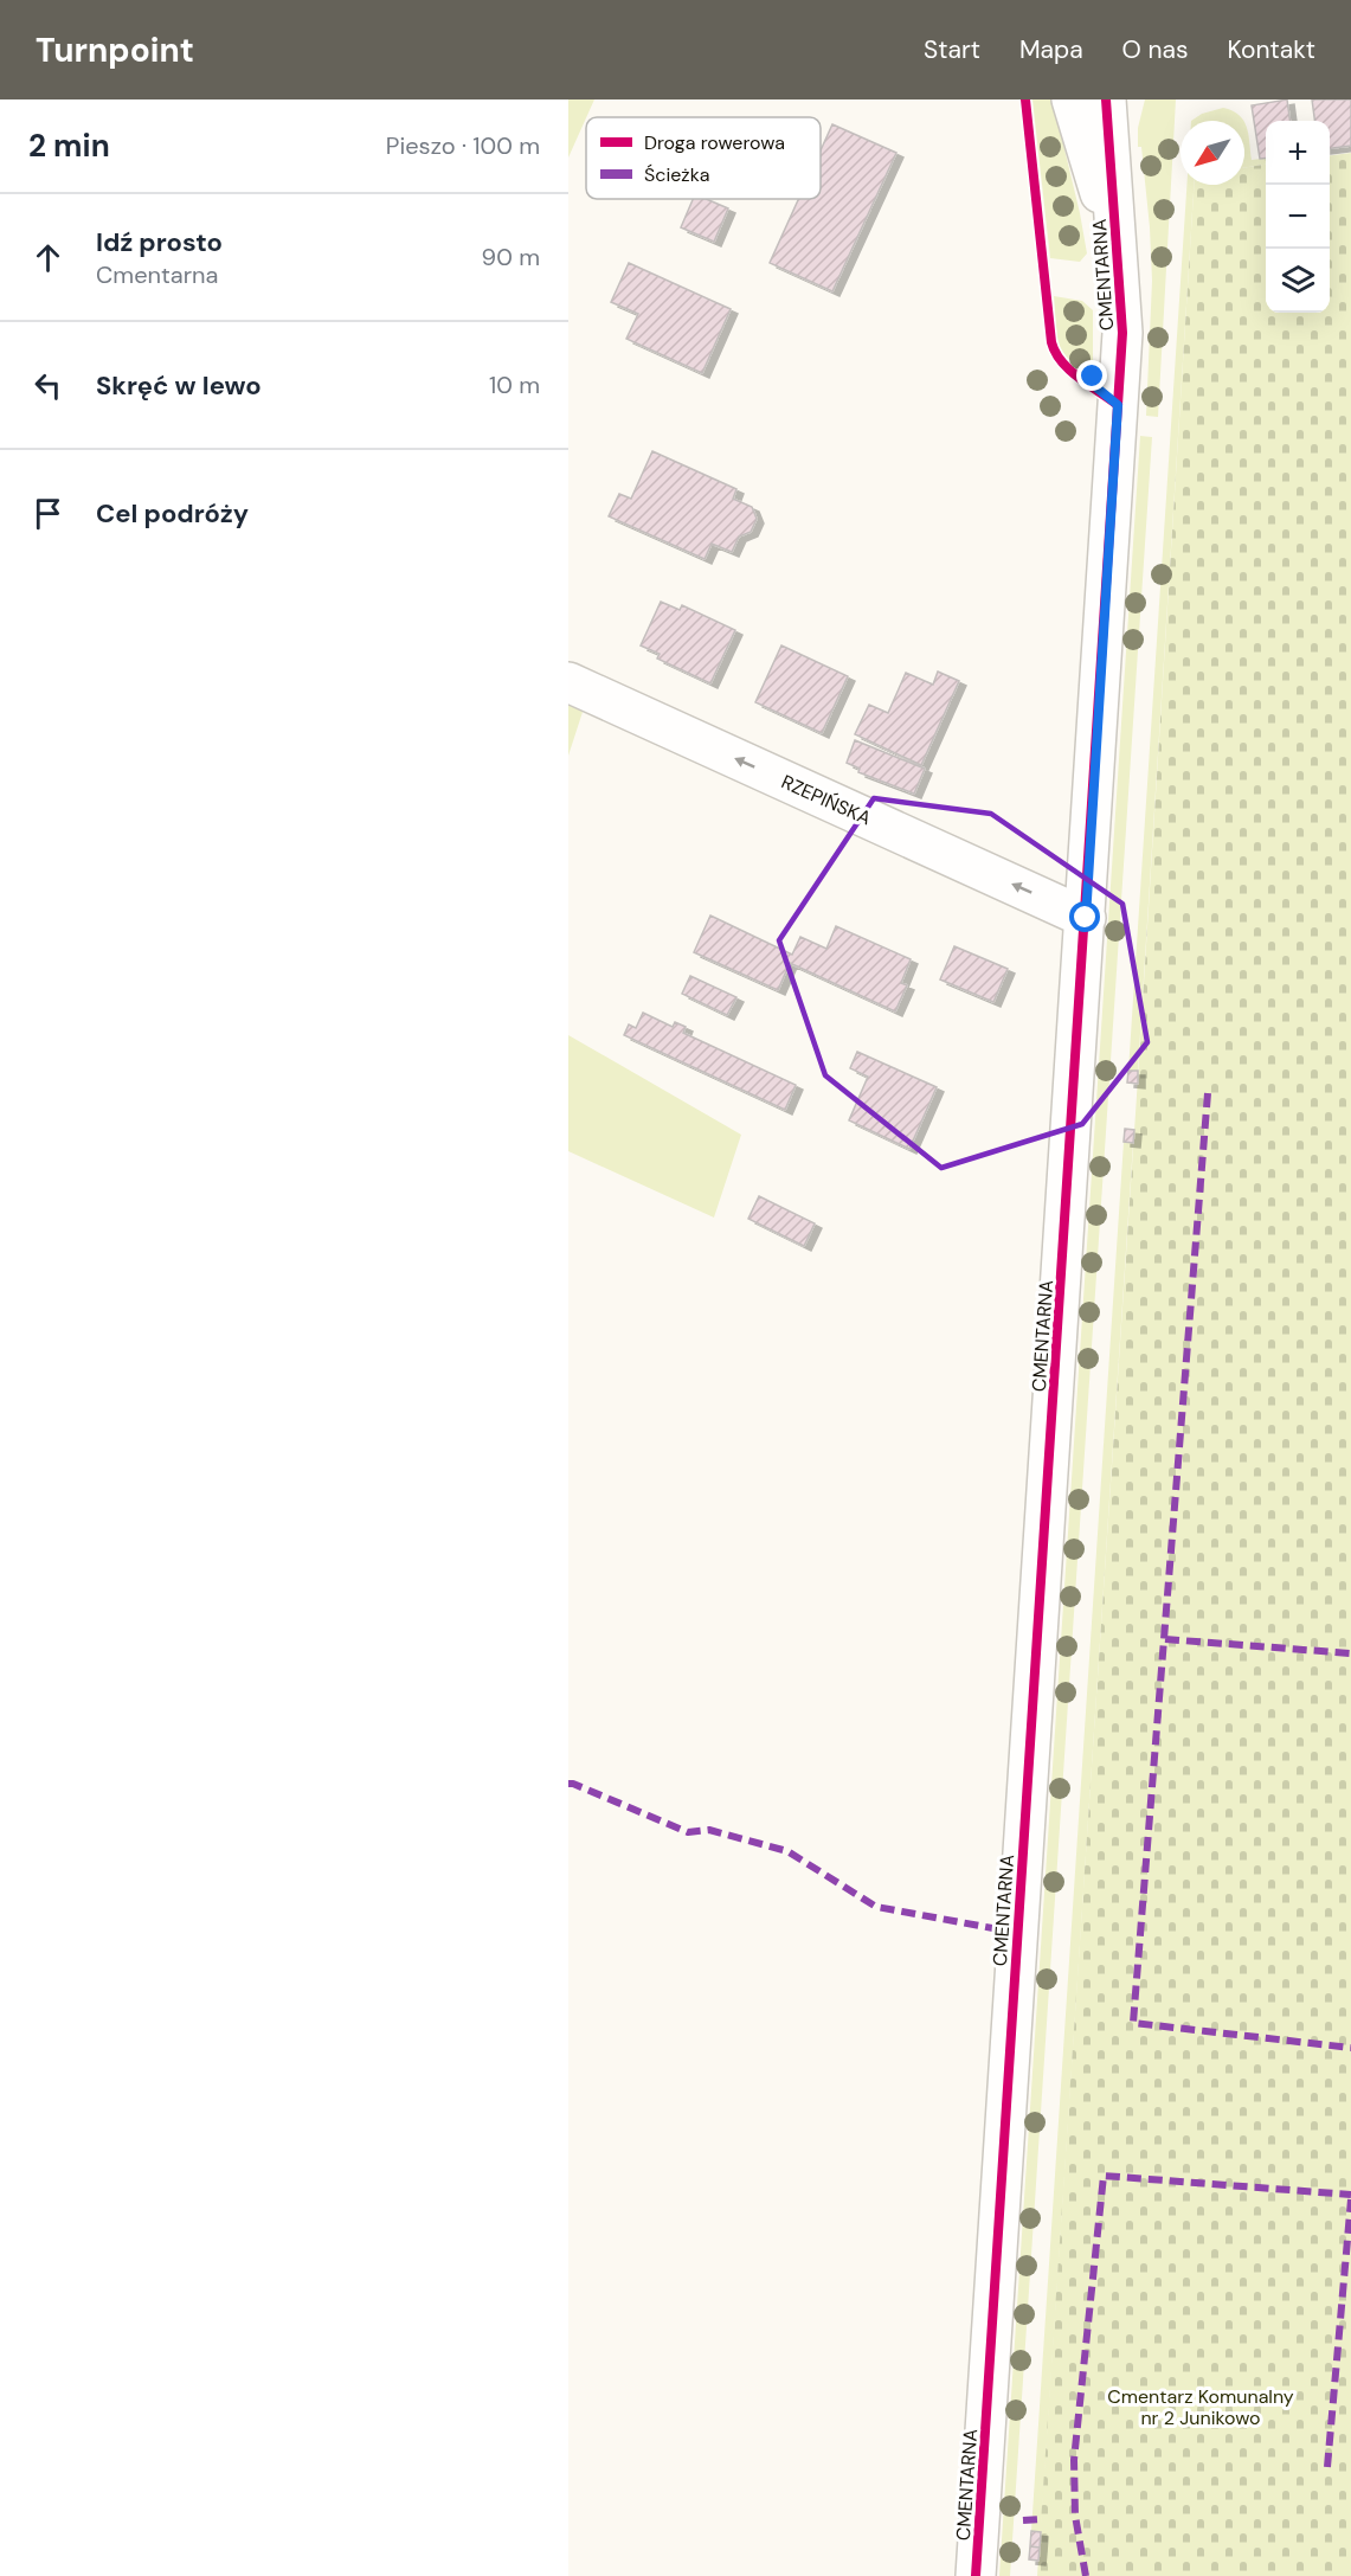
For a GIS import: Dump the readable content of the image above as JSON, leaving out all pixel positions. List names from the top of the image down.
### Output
{
  "streets": {
    "street": ["CMENTARNA", "RZEPIŃSKA"]
  },
  "crossings": [
    ["CMENTARNA", "RZEPIŃSKA"]
  ],
  "one_way": ["RZEPIŃSKA"],
  "parks": ["Cmentarz Komunalny nr 2 Junikowo"],
  "legend": ["Droga rowerowa", "Ścieżka"],
  "north": "bottom left",
  "page": {
    "header": "Turnpoint",
    "nav": [
      "Start",
      "Mapa",
      "O nas",
      "Kontakt"
    ],
    "heading": ["2 min", "Pieszo · 100 m"],
    "map_buttons": ["+", "−"],
    "list": [
      ["Idź prosto", "Cmentarna", "90 m"],
      ["Skręć w lewo", "10 m"],
      "Cel podróży"
    ]
  }
}
